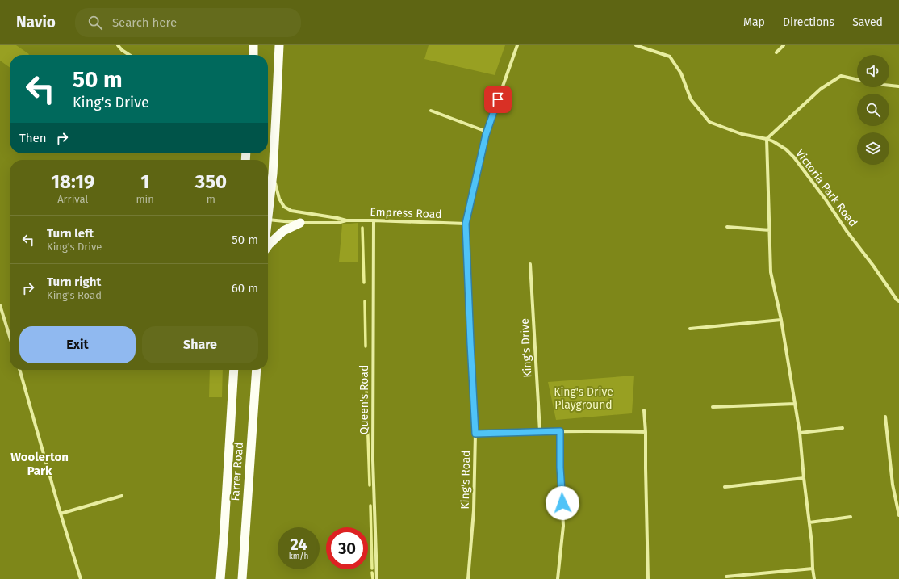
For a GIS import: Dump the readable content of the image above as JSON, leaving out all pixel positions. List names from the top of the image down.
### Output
{
  "streets": {
    "highway": ["Farrer Road"],
    "street": [
      "Victoria Park Road",
      "Empress Road",
      "King's Drive",
      "Queen's Road",
      "King's Road"
    ]
  },
  "crossings": [
    ["Empress Road", "Queen's Road"],
    ["Empress Road", "King's Road"]
  ],
  "districts": ["Woolerton Park"],
  "parks": ["King's Drive Playground"],
  "page": {
    "header": "Navio",
    "search": "Search here",
    "nav": ["Map", "Directions", "Saved"],
    "turn": ["50 m", "King's Drive"],
    "then": "Then",
    "eta": [
      "18:19",
      "Arrival",
      "1",
      "min",
      "350",
      "m"
    ],
    "list": [
      {
        "name": "Turn left",
        "note": "King's Drive",
        "value": "50 m"
      },
      {
        "name": "Turn right",
        "note": "King's Road",
        "value": "60 m"
      }
    ],
    "buttons": ["Exit", "Share"],
    "speed": "24 km/h",
    "limit": "30"
  }
}
